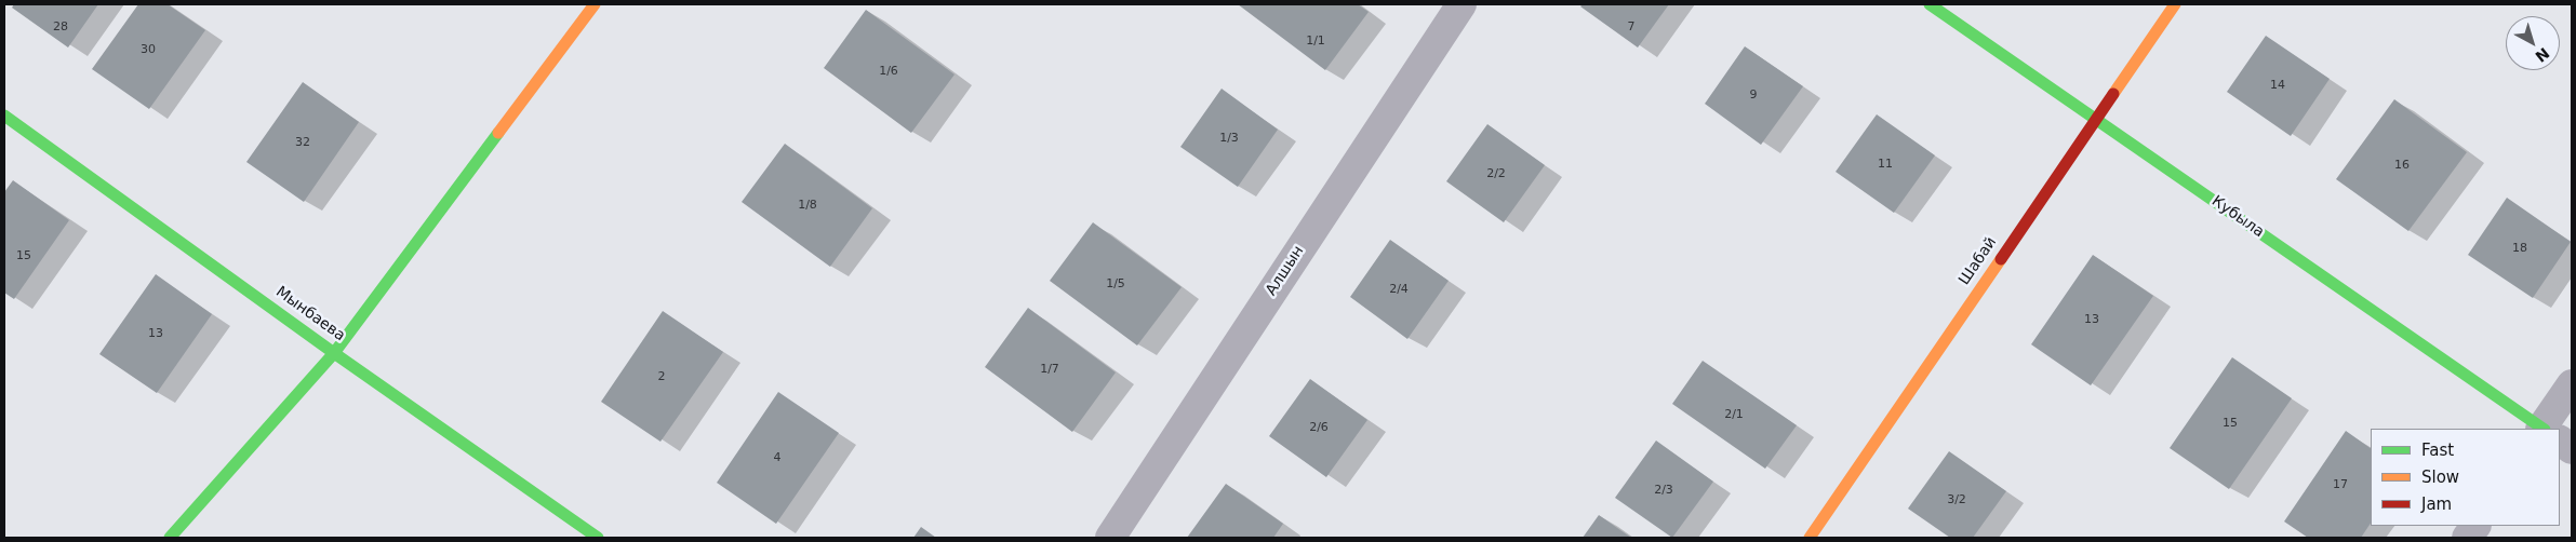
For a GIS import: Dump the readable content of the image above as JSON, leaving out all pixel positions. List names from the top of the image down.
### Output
{
  "streets": {
    "street": [
      "Кубыла",
      "Шабай",
      "Алшын",
      "Мынбаева"
    ]
  },
  "crossings": [
    ["Кубыла", "Шабай"]
  ],
  "house_numbers": [
    "28",
    "7",
    "1/1",
    "30",
    "1/6",
    "14",
    "9",
    "1/3",
    "32",
    "11",
    "16",
    "2/2",
    "1/8",
    "18",
    "15",
    "1/5",
    "2/4",
    "13",
    "13",
    "1/7",
    "2",
    "2/1",
    "15",
    "2/6",
    "4",
    "17",
    "2/3",
    "3/2"
  ],
  "legend": ["Fast", "Slow", "Jam"],
  "north": "bottom right"
}
